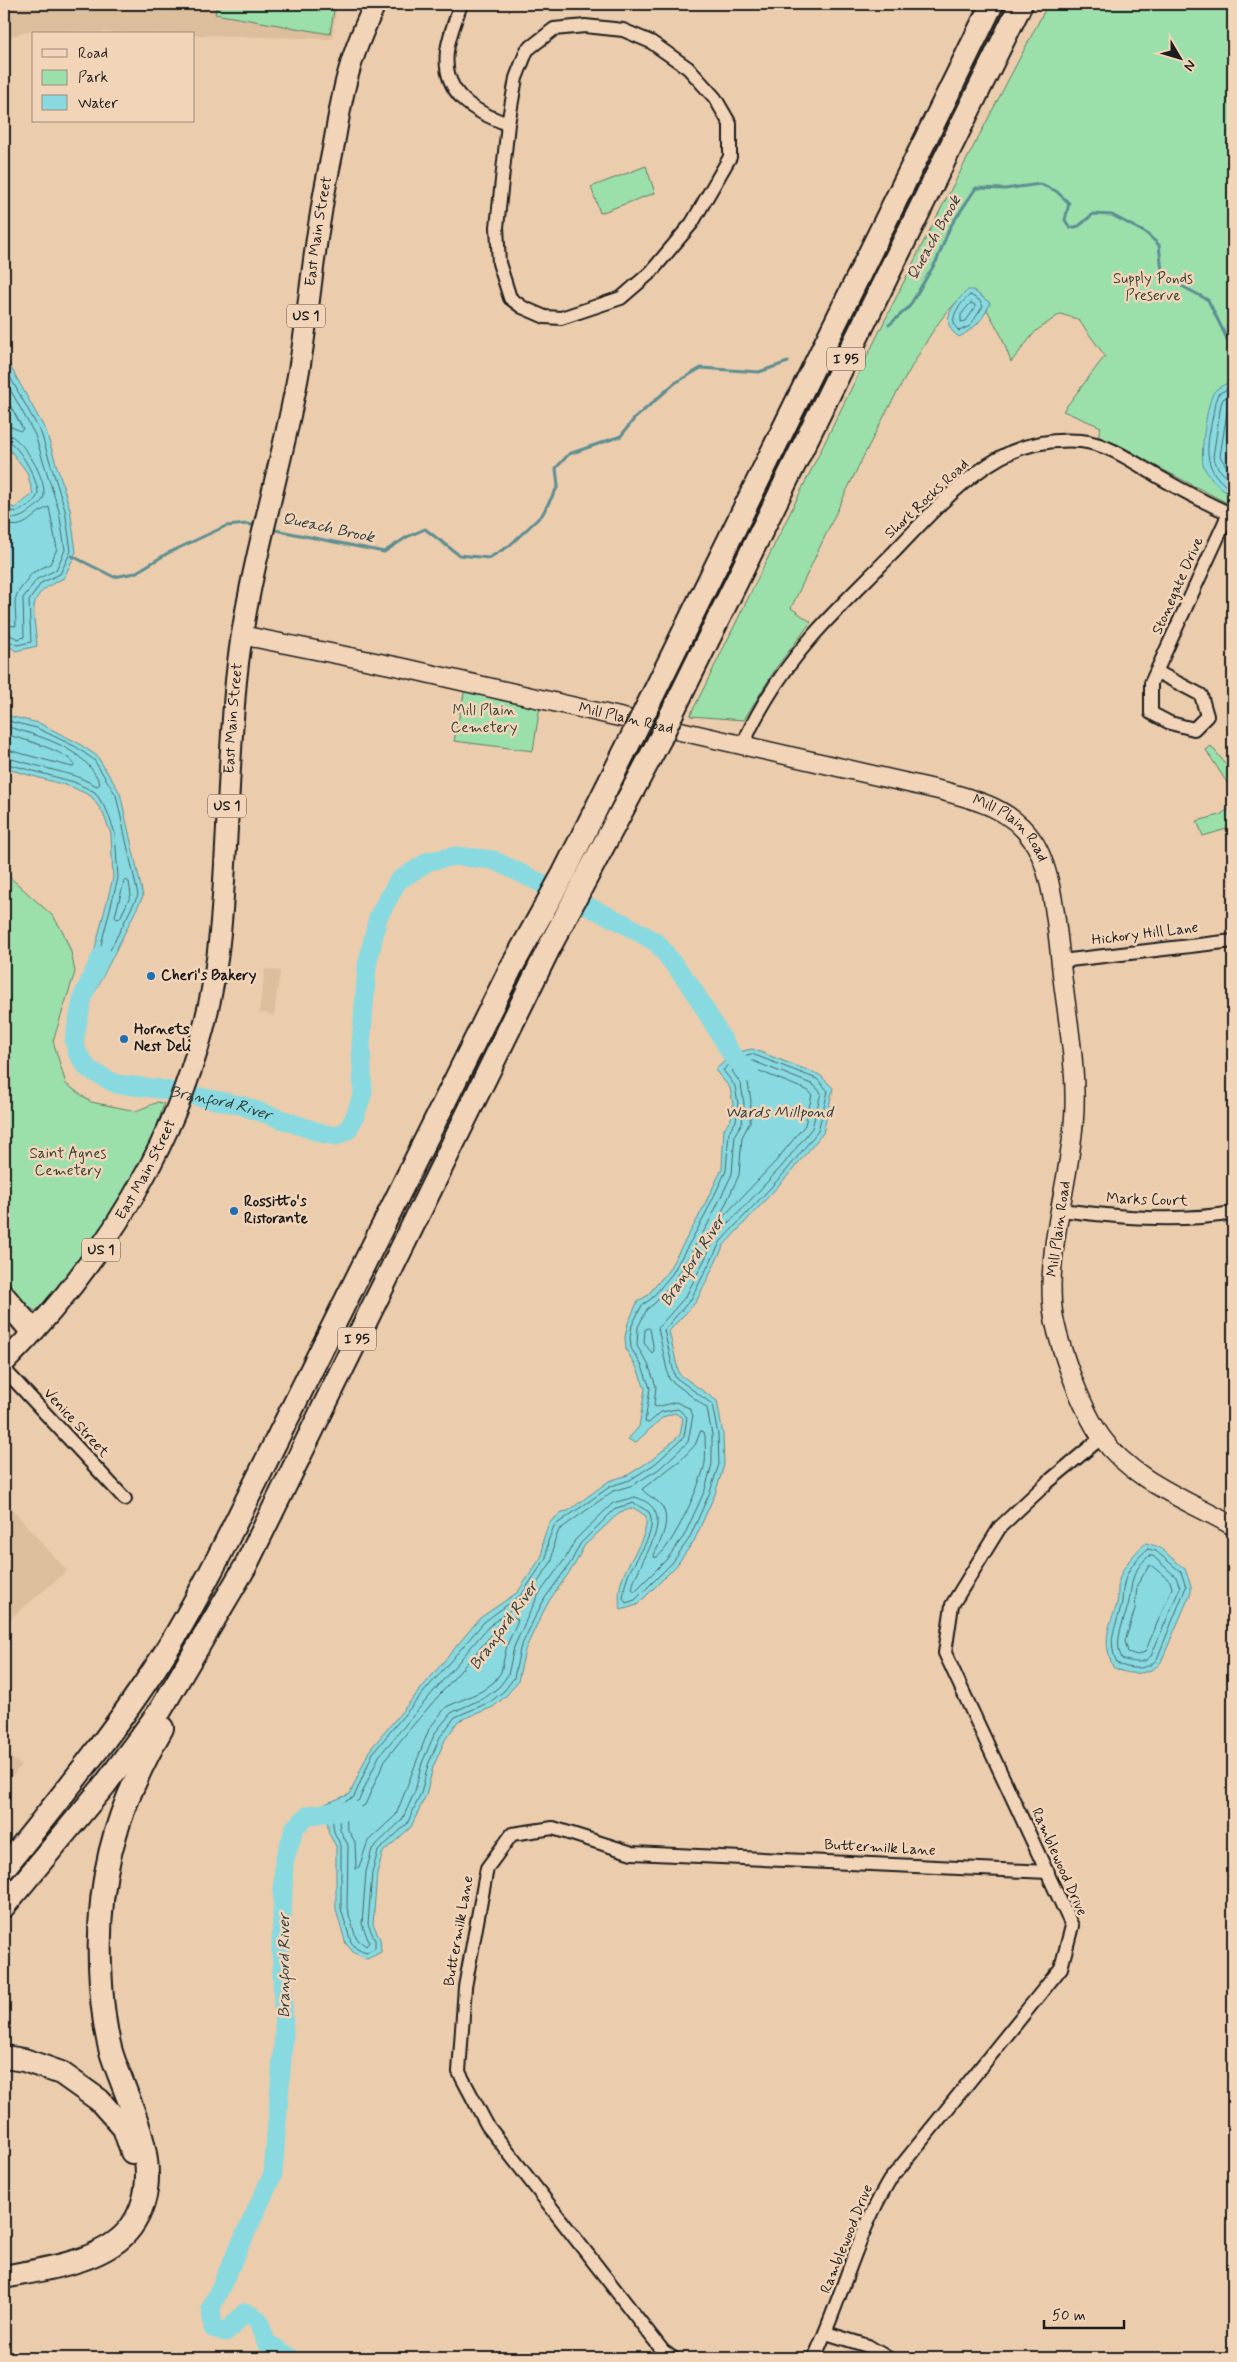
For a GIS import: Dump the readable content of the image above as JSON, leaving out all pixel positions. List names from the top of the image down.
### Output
{
  "streets": {
    "highway": ["I 95"],
    "main road": ["East Main Street", "US 1"],
    "street": [
      "Short Rocks Road",
      "Stonegate Drive",
      "Mill Plain Road",
      "Hickory Hill Lane",
      "Marks Court",
      "Venice Street",
      "Buttermilk Lane",
      "Ramblewood Drive"
    ]
  },
  "crossings": [
    ["East Main Street", "Mill Plain Road"],
    ["Short Rocks Road", "Stonegate Drive"],
    ["Short Rocks Road", "Mill Plain Road"],
    ["Mill Plain Road", "Hickory Hill Lane"],
    ["Mill Plain Road", "Marks Court"],
    ["Mill Plain Road", "Ramblewood Drive"],
    ["Buttermilk Lane", "Ramblewood Drive"]
  ],
  "water": ["Queach Brook", "Branford River", "Wards Millpond"],
  "parks": ["Supply Ponds Preserve", "Mill Plain Cemetery", "Saint Agnes Cemetery"],
  "places": ["Cheri's Bakery", "Hornets Nest Deli", "Rossitto's Ristorante"],
  "legend": ["Road", "Park", "Water"],
  "scale_bar": "50 m",
  "north": "bottom right"
}
